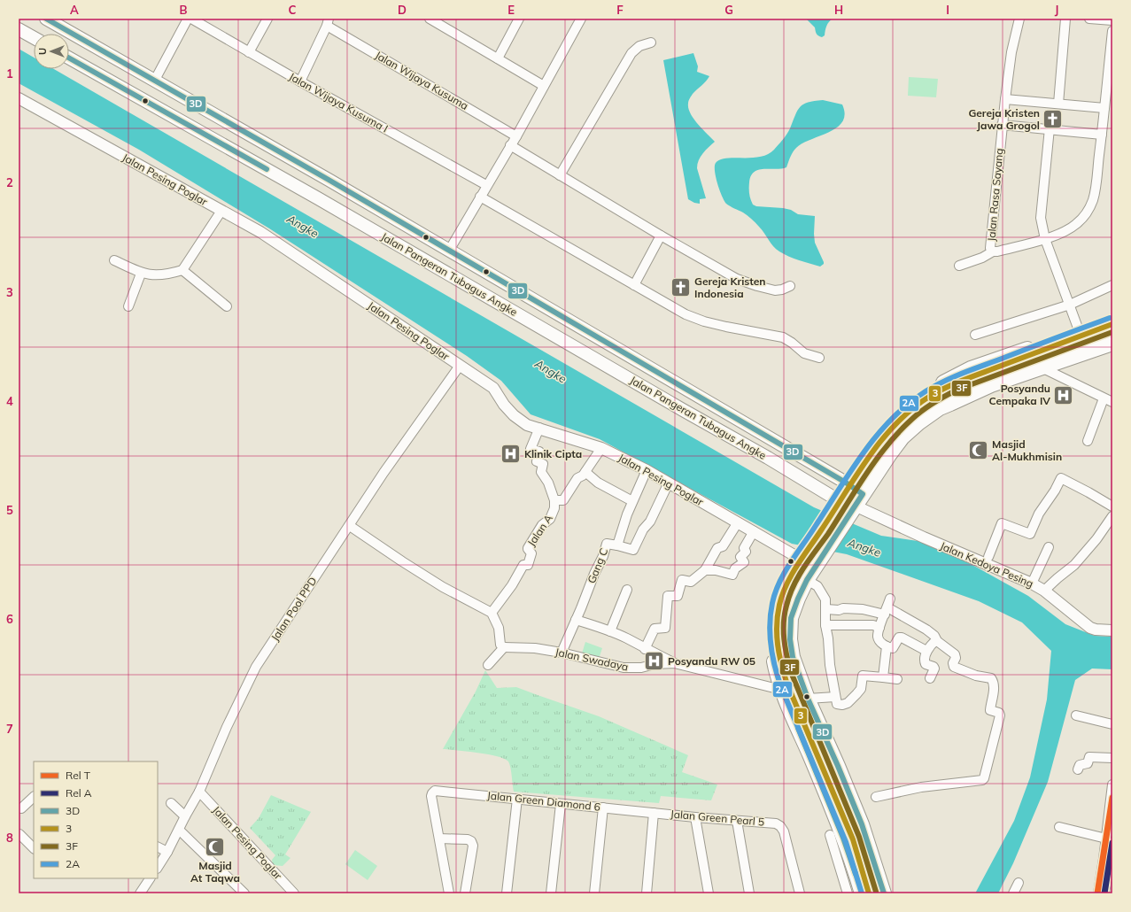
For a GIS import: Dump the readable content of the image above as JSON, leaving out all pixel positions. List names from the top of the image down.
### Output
{
  "streets": {
    "main road": ["Jalan Pangeran Tubagus Angke"],
    "street": [
      "Jalan Wijaya Kusuma",
      "Jalan Wijaya Kusuma I",
      "Jalan Pesing Poglar",
      "Jalan Rasa Sayang",
      "Jalan A",
      "Jalan Kedoya Pesing",
      "Gang C",
      "Jalan Pool PPD",
      "Jalan Swadaya",
      "Jalan Green Diamond 6",
      "Jalan Green Pearl 5"
    ]
  },
  "crossings": [
    ["Jalan Pesing Poglar", "Jalan A"],
    ["Jalan Pesing Poglar", "Gang C"],
    ["Jalan Pesing Poglar", "Jalan Pool PPD"],
    ["Jalan Pangeran Tubagus Angke", "Jalan Kedoya Pesing"],
    ["Gang C", "Jalan Swadaya"],
    ["Jalan Green Diamond 6", "Jalan Green Pearl 5"]
  ],
  "water": ["Angke"],
  "places": {
    "church": ["Gereja Kristen Jawa Grogol", "Gereja Kristen Indonesia"],
    "hospital": ["Posyandu Cempaka IV", "Klinik Cipta", "Posyandu RW 05"],
    "mosque": ["Masjid Al-Mukhmisin", "Masjid At Taqwa"]
  },
  "lines": [
    "transit line 3D",
    "transit line 2A",
    "transit line 3",
    "transit line 3F",
    "rail line T",
    "rail line A"
  ],
  "legend": [
    "Rel T",
    "Rel A",
    "3D",
    "3",
    "3F",
    "2A"
  ],
  "north": "left",
  "grid": {
    "columns": [
      "A",
      "B",
      "C",
      "D",
      "E",
      "F",
      "G",
      "H",
      "I",
      "J"
    ],
    "rows": [
      "1",
      "2",
      "3",
      "4",
      "5",
      "6",
      "7",
      "8"
    ]
  }
}
